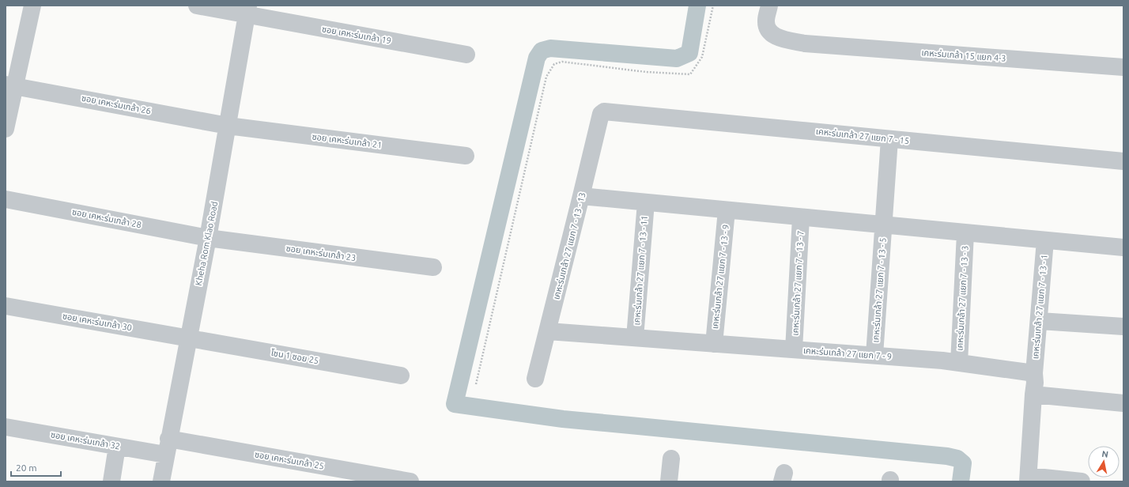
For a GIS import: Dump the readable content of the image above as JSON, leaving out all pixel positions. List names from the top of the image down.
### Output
{
  "streets": {
    "street": [
      "ซอย เคหะร่มเกล้า 19",
      "เคหะร่มเกล้า 15 แยก 4-3",
      "ซอย เคหะร่มเกล้า 26",
      "เคหะร่มเกล้า 27 แยก 7 - 15",
      "ซอย เคหะร่มเกล้า 21",
      "ซอย เคหะร่มเกล้า 28",
      "Kheha Rom Klao Road",
      "เคหะร่มเกล้า 27 แยก 7 - 13 - 13",
      "ซอย เคหะร่มเกล้า 23",
      "เคหะร่มเกล้า 27 แยก 7 - 13 - 11",
      "เคหะร่มเกล้า 27 แยก 7 - 13 - 9",
      "เคหะร่มเกล้า 27 แยก 7 - 13 - 7",
      "เคหะร่มเกล้า 27 แยก 7 - 13 - 5",
      "เคหะร่มเกล้า 27 แยก 7 - 13 - 3",
      "เคหะร่มเกล้า 27 แยก 7 - 13 - 1",
      "ซอย เคหะร่มเกล้า 30",
      "เคหะร่มเกล้า 27 แยก 7 - 9",
      "โซน 1 ซอย 25",
      "ซอย เคหะร่มเกล้า 32",
      "ซอย เคหะร่มเกล้า 25"
    ]
  },
  "crossings": [
    ["ซอย เคหะร่มเกล้า 19", "Kheha Rom Klao Road"],
    ["ซอย เคหะร่มเกล้า 26", "ซอย เคหะร่มเกล้า 21"],
    ["ซอย เคหะร่มเกล้า 26", "Kheha Rom Klao Road"],
    ["เคหะร่มเกล้า 27 แยก 7 - 15", "เคหะร่มเกล้า 27 แยก 7 - 13 - 13"],
    ["เคหะร่มเกล้า 27 แยก 7 - 15", "เคหะร่มเกล้า 27 แยก 7 - 13 - 5"],
    ["ซอย เคหะร่มเกล้า 21", "Kheha Rom Klao Road"],
    ["ซอย เคหะร่มเกล้า 28", "Kheha Rom Klao Road"],
    ["ซอย เคหะร่มเกล้า 28", "ซอย เคหะร่มเกล้า 23"],
    ["Kheha Rom Klao Road", "ซอย เคหะร่มเกล้า 23"],
    ["Kheha Rom Klao Road", "ซอย เคหะร่มเกล้า 30"],
    ["Kheha Rom Klao Road", "โซน 1 ซอย 25"],
    ["Kheha Rom Klao Road", "ซอย เคหะร่มเกล้า 32"],
    ["Kheha Rom Klao Road", "ซอย เคหะร่มเกล้า 25"],
    ["เคหะร่มเกล้า 27 แยก 7 - 13 - 13", "เคหะร่มเกล้า 27 แยก 7 - 9"],
    ["เคหะร่มเกล้า 27 แยก 7 - 13 - 11", "เคหะร่มเกล้า 27 แยก 7 - 9"],
    ["เคหะร่มเกล้า 27 แยก 7 - 13 - 9", "เคหะร่มเกล้า 27 แยก 7 - 9"],
    ["เคหะร่มเกล้า 27 แยก 7 - 13 - 7", "เคหะร่มเกล้า 27 แยก 7 - 9"],
    ["เคหะร่มเกล้า 27 แยก 7 - 13 - 5", "เคหะร่มเกล้า 27 แยก 7 - 9"],
    ["เคหะร่มเกล้า 27 แยก 7 - 13 - 3", "เคหะร่มเกล้า 27 แยก 7 - 9"],
    ["เคหะร่มเกล้า 27 แยก 7 - 13 - 1", "เคหะร่มเกล้า 27 แยก 7 - 9"],
    ["ซอย เคหะร่มเกล้า 30", "โซน 1 ซอย 25"],
    ["ซอย เคหะร่มเกล้า 32", "ซอย เคหะร่มเกล้า 25"]
  ],
  "scale_bar": "20 m",
  "north": "top"
}
